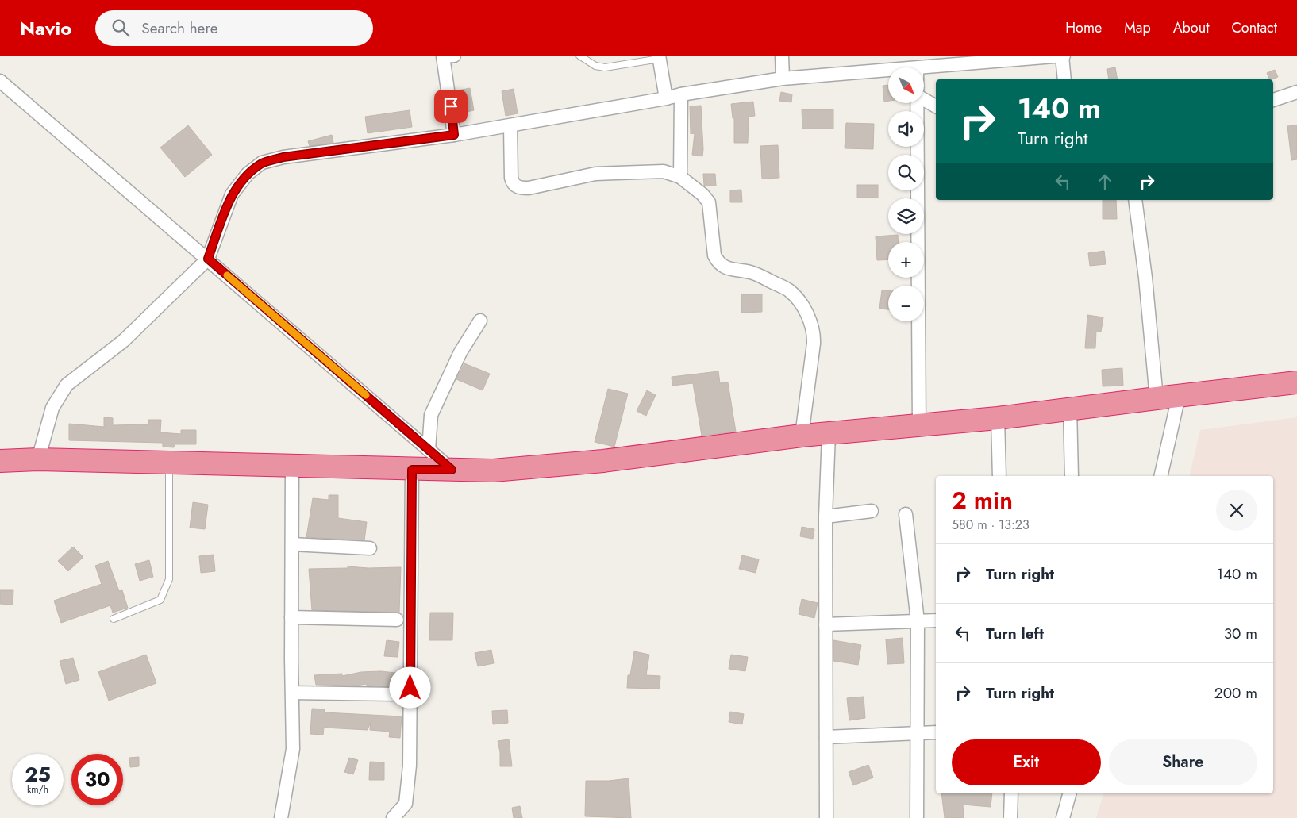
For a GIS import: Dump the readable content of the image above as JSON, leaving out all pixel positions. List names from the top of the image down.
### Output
{
  "north": "bottom right",
  "page": {
    "header": "Navio",
    "search": "Search here",
    "nav": [
      "Home",
      "Map",
      "About",
      "Contact"
    ],
    "map_buttons": ["+", "−"],
    "turn": ["140 m", "Turn right"],
    "heading": ["2 min", "580 m · 13:23"],
    "list": [
      {
        "name": "Turn right",
        "value": "140 m"
      },
      {
        "name": "Turn left",
        "value": "30 m"
      },
      {
        "name": "Turn right",
        "value": "200 m"
      }
    ],
    "buttons": ["Exit", "Share"],
    "speed": "25 km/h",
    "limit": "30"
  }
}
